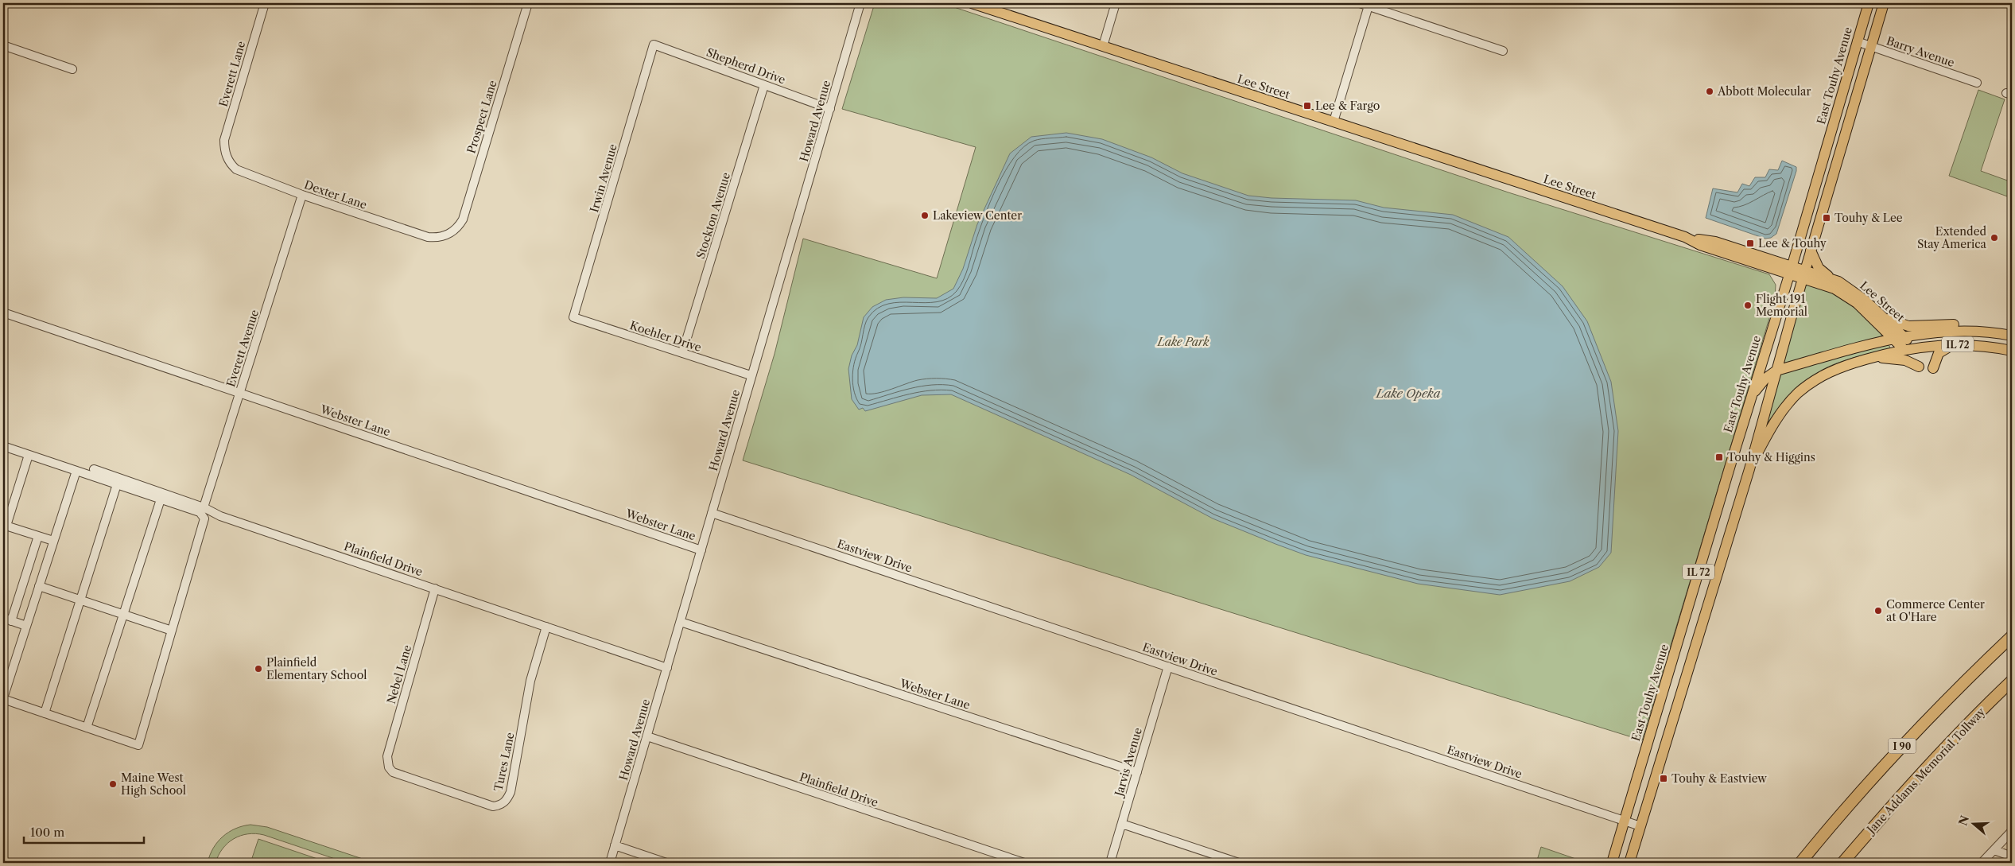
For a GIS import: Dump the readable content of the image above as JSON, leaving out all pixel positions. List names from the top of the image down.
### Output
{
  "streets": {
    "highway": ["I 90", "Jane Addams Memorial Tollway"],
    "main road": ["East Touhy Avenue", "Lee Street", "IL 72"],
    "street": [
      "Barry Avenue",
      "Shepherd Drive",
      "Everett Lane",
      "Prospect Lane",
      "Howard Avenue",
      "Irwin Avenue",
      "Dexter Lane",
      "Stockton Avenue",
      "Koehler Drive",
      "Everett Avenue",
      "Webster Lane",
      "Eastview Drive",
      "Plainfield Drive",
      "Nebel Lane",
      "Tures Lane",
      "Jarvis Avenue"
    ]
  },
  "crossings": [
    ["Barry Avenue", "East Touhy Avenue"],
    ["Shepherd Drive", "Howard Avenue"],
    ["Shepherd Drive", "Irwin Avenue"],
    ["Shepherd Drive", "Stockton Avenue"],
    ["Everett Lane", "Dexter Lane"],
    ["East Touhy Avenue", "Lee Street"],
    ["East Touhy Avenue", "IL 72"],
    ["East Touhy Avenue", "Eastview Drive"],
    ["Lee Street", "IL 72"],
    ["Prospect Lane", "Dexter Lane"],
    ["Howard Avenue", "Koehler Drive"],
    ["Howard Avenue", "Webster Lane"],
    ["Howard Avenue", "Eastview Drive"],
    ["Howard Avenue", "Plainfield Drive"],
    ["Irwin Avenue", "Koehler Drive"],
    ["Dexter Lane", "Everett Avenue"],
    ["Stockton Avenue", "Koehler Drive"],
    ["Everett Avenue", "Webster Lane"],
    ["Everett Avenue", "Plainfield Drive"],
    ["Webster Lane", "Jarvis Avenue"],
    ["Eastview Drive", "Jarvis Avenue"],
    ["Plainfield Drive", "Nebel Lane"],
    ["Plainfield Drive", "Tures Lane"],
    ["Nebel Lane", "Tures Lane"]
  ],
  "water": ["Lake Opeka"],
  "parks": ["Lake Park"],
  "places": {
    "other": [
      "Abbott Molecular",
      "Lakeview Center",
      "Extended Stay America",
      "Flight 191 Memorial",
      "Commerce Center at O'Hare",
      "Plainfield Elementary School",
      "Maine West High School"
    ],
    "transit": [
      "Lee & Fargo",
      "Touhy & Lee",
      "Lee & Touhy",
      "Touhy & Higgins",
      "Touhy & Eastview"
    ]
  },
  "scale_bar": "100 m",
  "north": "left"
}
